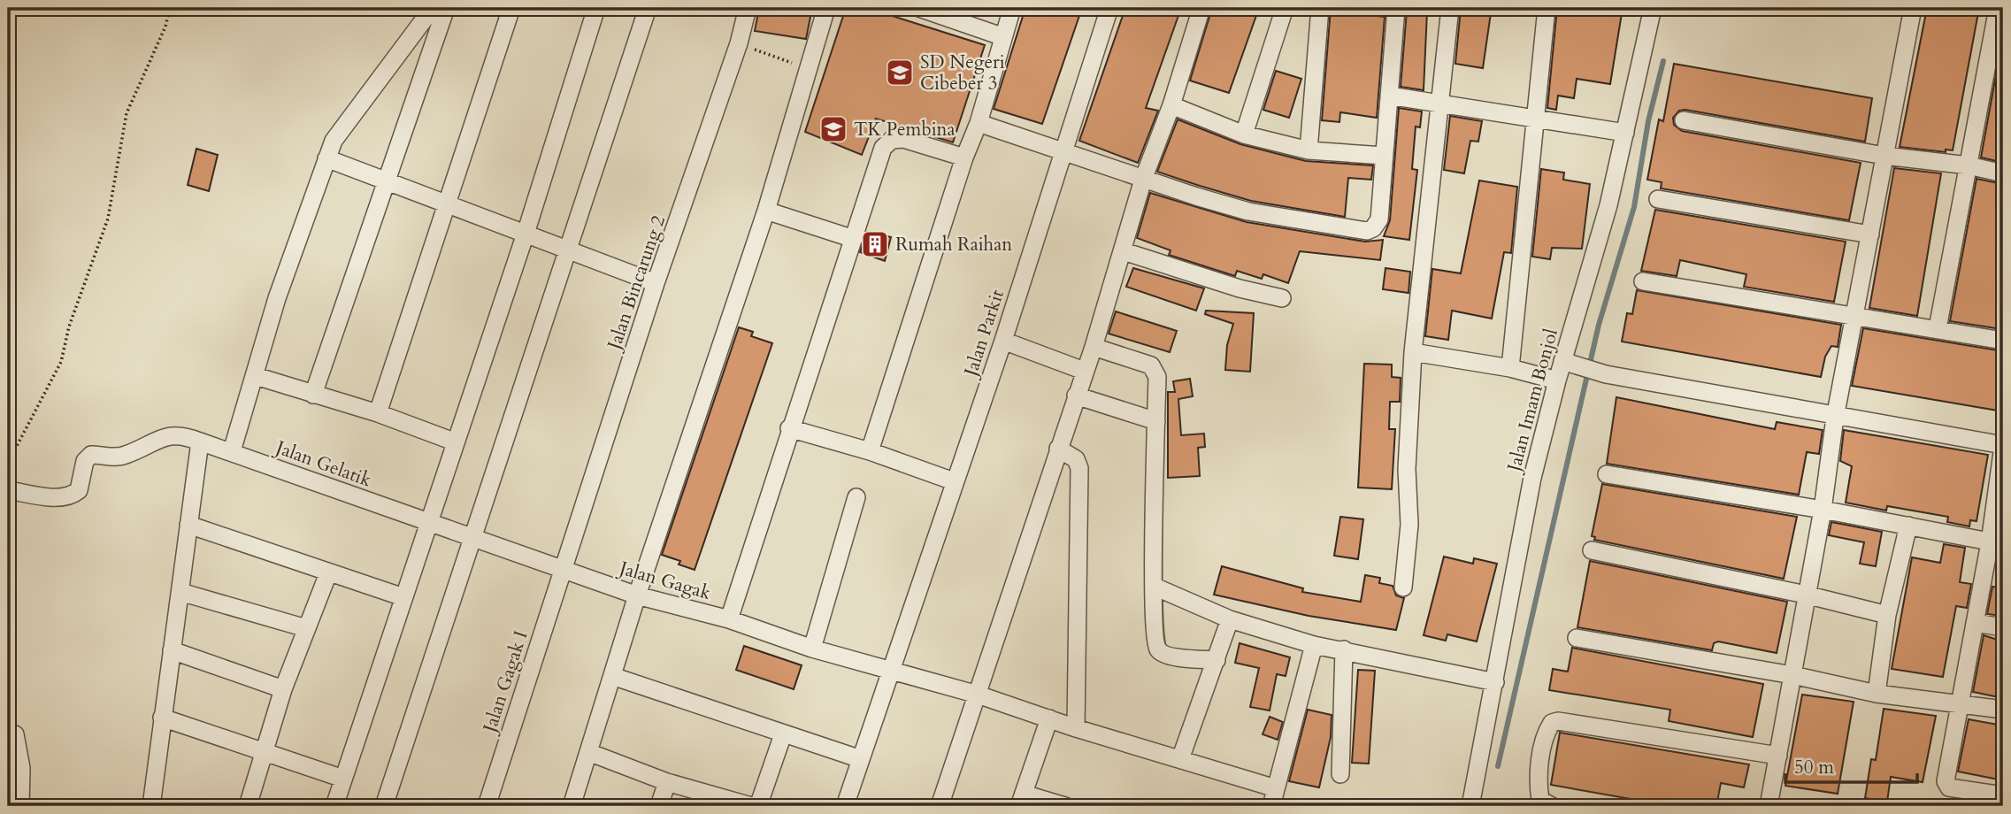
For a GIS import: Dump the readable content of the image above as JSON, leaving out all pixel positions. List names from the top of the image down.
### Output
{
  "streets": {
    "street": [
      "Jalan Bincarung 2",
      "Jalan Parkit",
      "Jalan Imam Bonjol",
      "Jalan Gelatik",
      "Jalan Gagak",
      "Jalan Gagak I"
    ]
  },
  "crossings": [
    ["Jalan Bincarung 2", "Jalan Gagak"],
    ["Jalan Bincarung 2", "Jalan Gagak I"],
    ["Jalan Parkit", "Jalan Gagak"],
    ["Jalan Gelatik", "Jalan Gagak"],
    ["Jalan Gagak", "Jalan Gagak I"]
  ],
  "places": {
    "school or university": ["SD Negeri Cibeber 3", "TK Pembina"],
    "building": ["Rumah Raihan"]
  },
  "scale_bar": "50 m"
}
